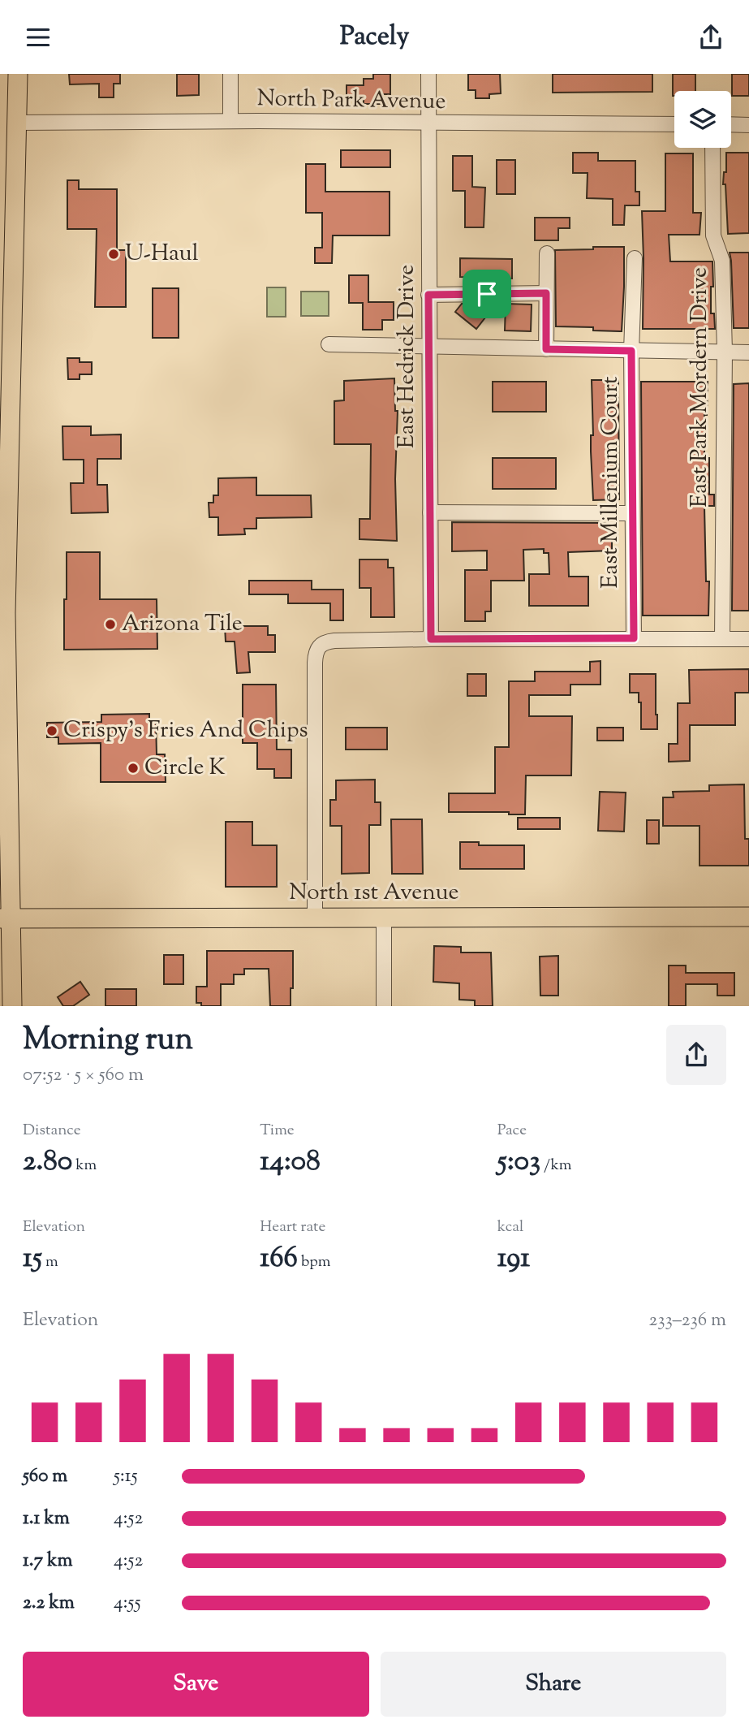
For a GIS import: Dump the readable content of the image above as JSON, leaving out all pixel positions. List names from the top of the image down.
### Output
{
  "streets": {
    "main road": ["North 1st Avenue"],
    "street": [
      "North Park Avenue",
      "East Hedrick Drive",
      "East Park Mordern Drive",
      "East Millenium Court"
    ]
  },
  "crossings": [
    ["North Park Avenue", "East Hedrick Drive"]
  ],
  "places": [
    "U-Haul",
    "Arizona Tile",
    "Crispy's Fries And Chips",
    "Circle K"
  ],
  "page": {
    "header": "Pacely",
    "heading": ["Morning run", "07:52 · 5 × 560 m"],
    "stats": [
      ["Distance", "2.80 km"],
      ["Time", "14:08"],
      ["Pace", "5:03 /km"],
      ["Elevation", "15 m"],
      ["Heart rate", "166 bpm"],
      ["kcal", "191"]
    ],
    "chart": ["Elevation", "233–236 m"],
    "list": [
      {
        "name": "560 m",
        "note": "5:15"
      },
      {
        "name": "1.1 km",
        "note": "4:52"
      },
      {
        "name": "1.7 km",
        "note": "4:52"
      },
      {
        "name": "2.2 km",
        "note": "4:55"
      }
    ],
    "buttons": ["Save", "Share"]
  }
}
